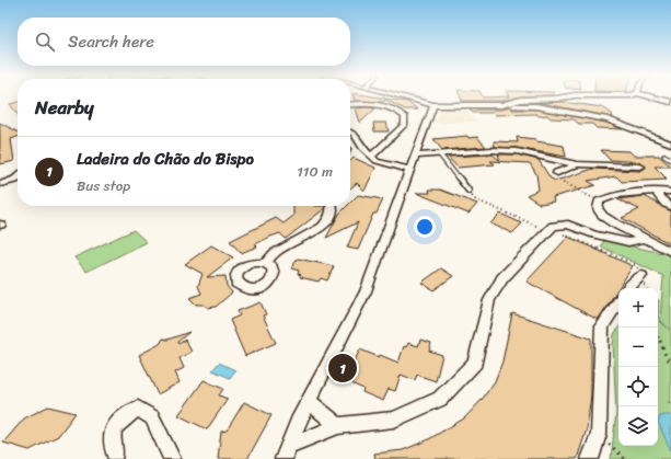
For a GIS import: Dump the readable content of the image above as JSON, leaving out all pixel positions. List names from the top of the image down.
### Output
{
  "page": {
    "search": "Search here",
    "heading": "Nearby",
    "list": [
      {
        "mark": "1",
        "name": "Ladeira do Chão do Bispo",
        "note": "Bus stop",
        "value": "110 m"
      }
    ],
    "map_buttons": ["+", "−"],
    "pins": "1"
  }
}
